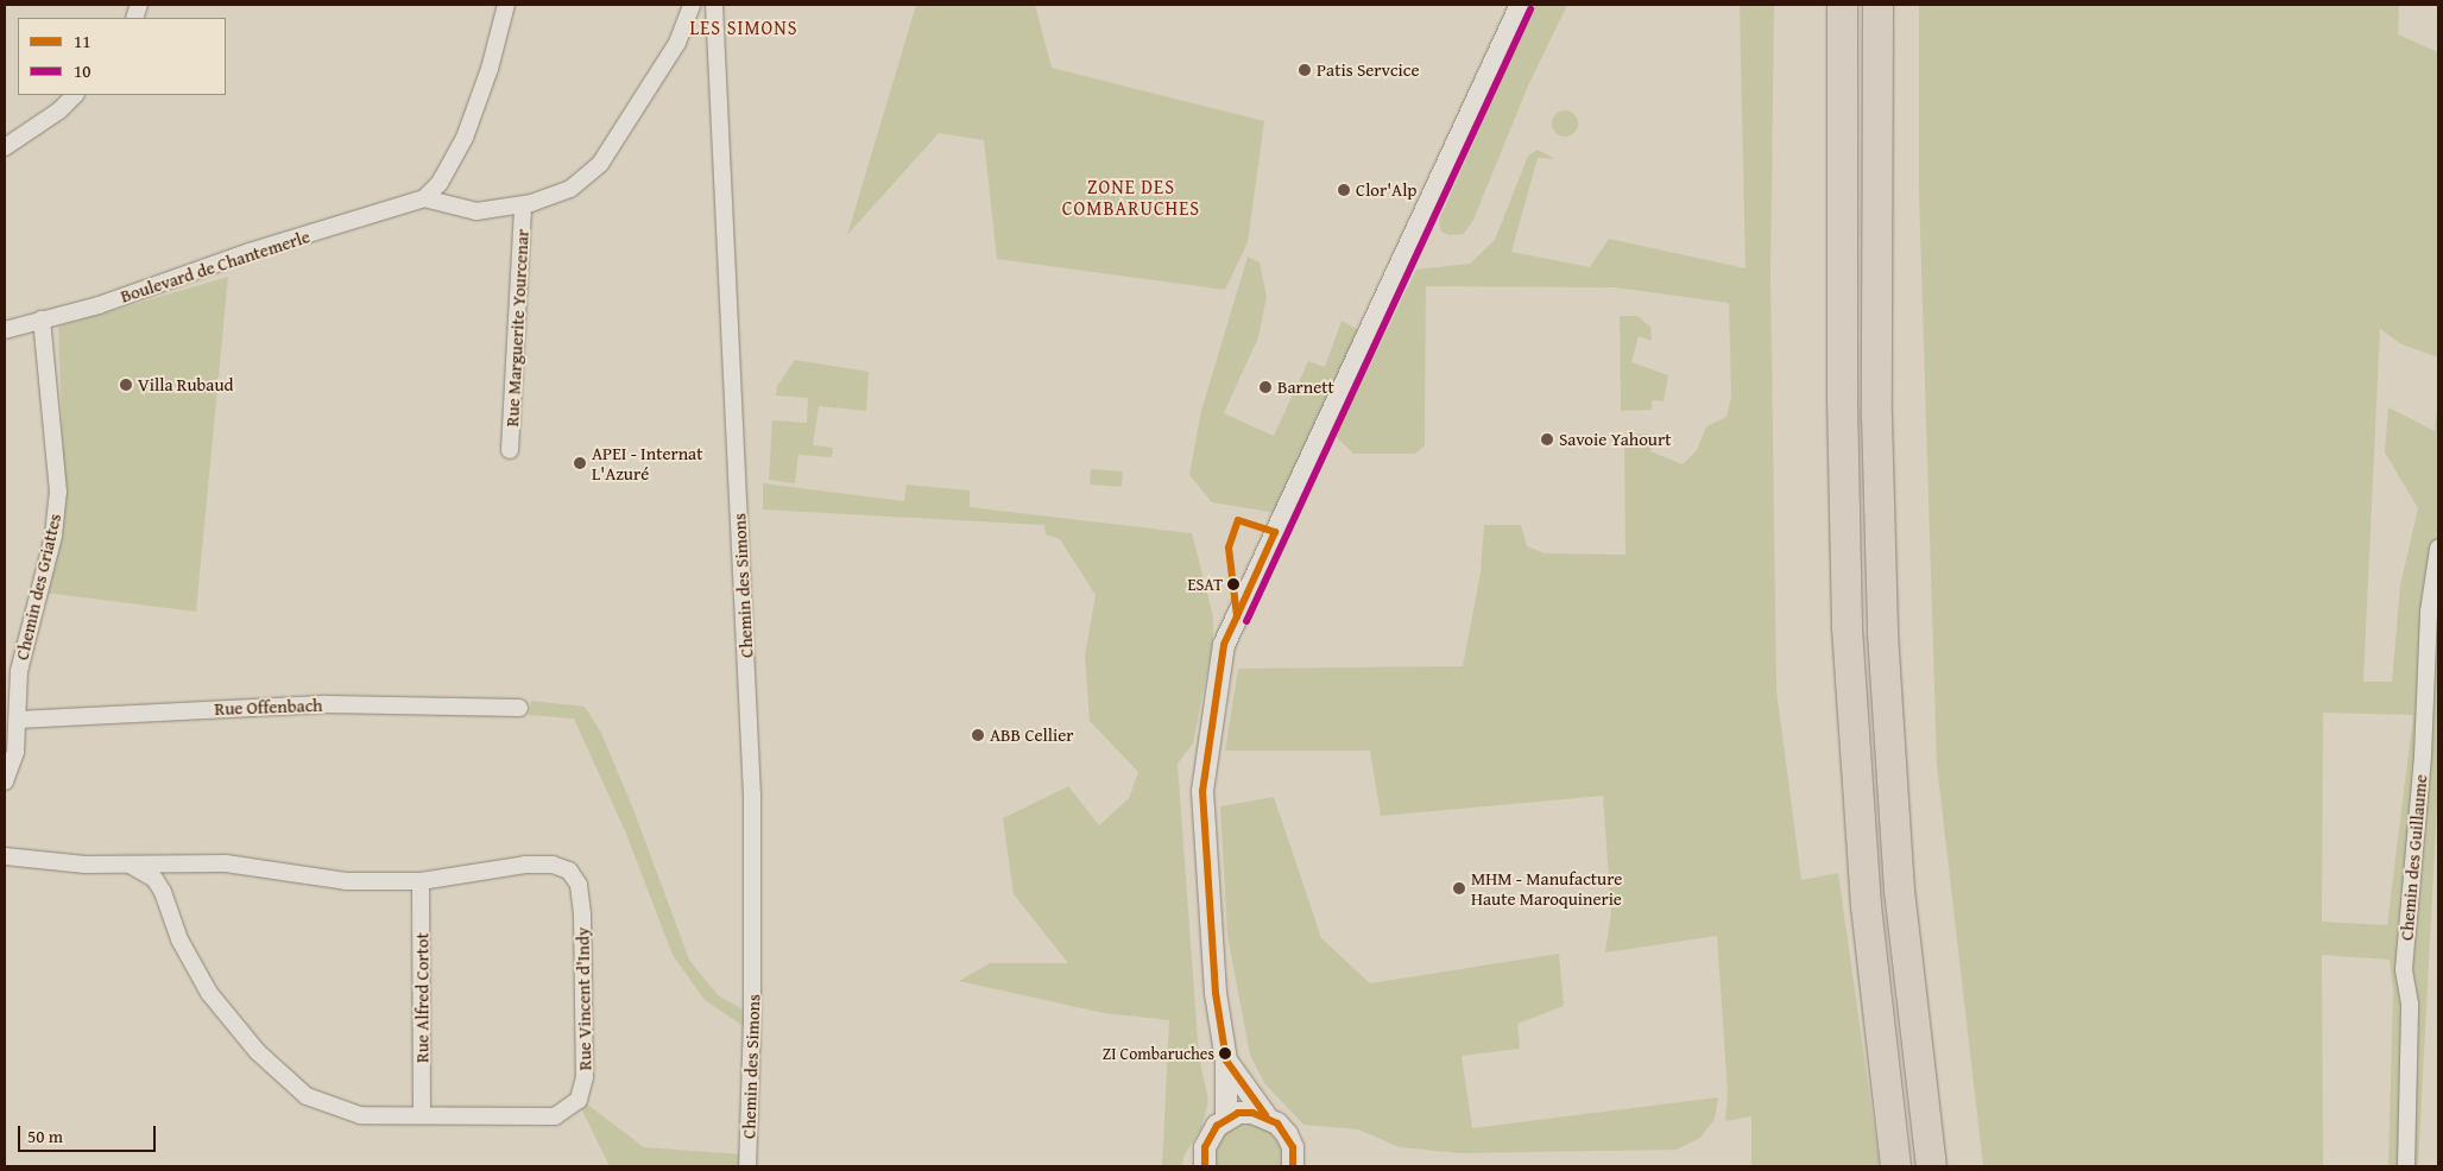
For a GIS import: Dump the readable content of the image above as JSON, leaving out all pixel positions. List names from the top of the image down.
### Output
{
  "streets": {
    "street": [
      "Boulevard de Chantemerle",
      "Rue Marguerite Yourcenar",
      "Chemin des Simons",
      "Chemin des Griattes",
      "Rue Offenbach",
      "Chemin des Guillaume",
      "Rue Alfred Cortot",
      "Rue Vincent d'Indy"
    ]
  },
  "crossings": [
    ["Boulevard de Chantemerle", "Chemin des Griattes"],
    ["Chemin des Griattes", "Rue Offenbach"],
    ["Rue Alfred Cortot", "Rue Vincent d'Indy"]
  ],
  "districts": ["LES SIMONS", "ZONE DES COMBARUCHES"],
  "places": [
    "Patis Servcice",
    "Clor'Alp",
    "Villa Rubaud",
    "Barnett",
    "Savoie Yahourt",
    "APEI - Internat L'Azuré",
    "ESAT",
    "ABB Cellier",
    "MHM - Manufacture Haute Maroquinerie",
    "ZI Combaruches"
  ],
  "lines": ["transit line 10", "transit line 11"],
  "legend": ["11", "10"],
  "scale_bar": "50 m"
}
